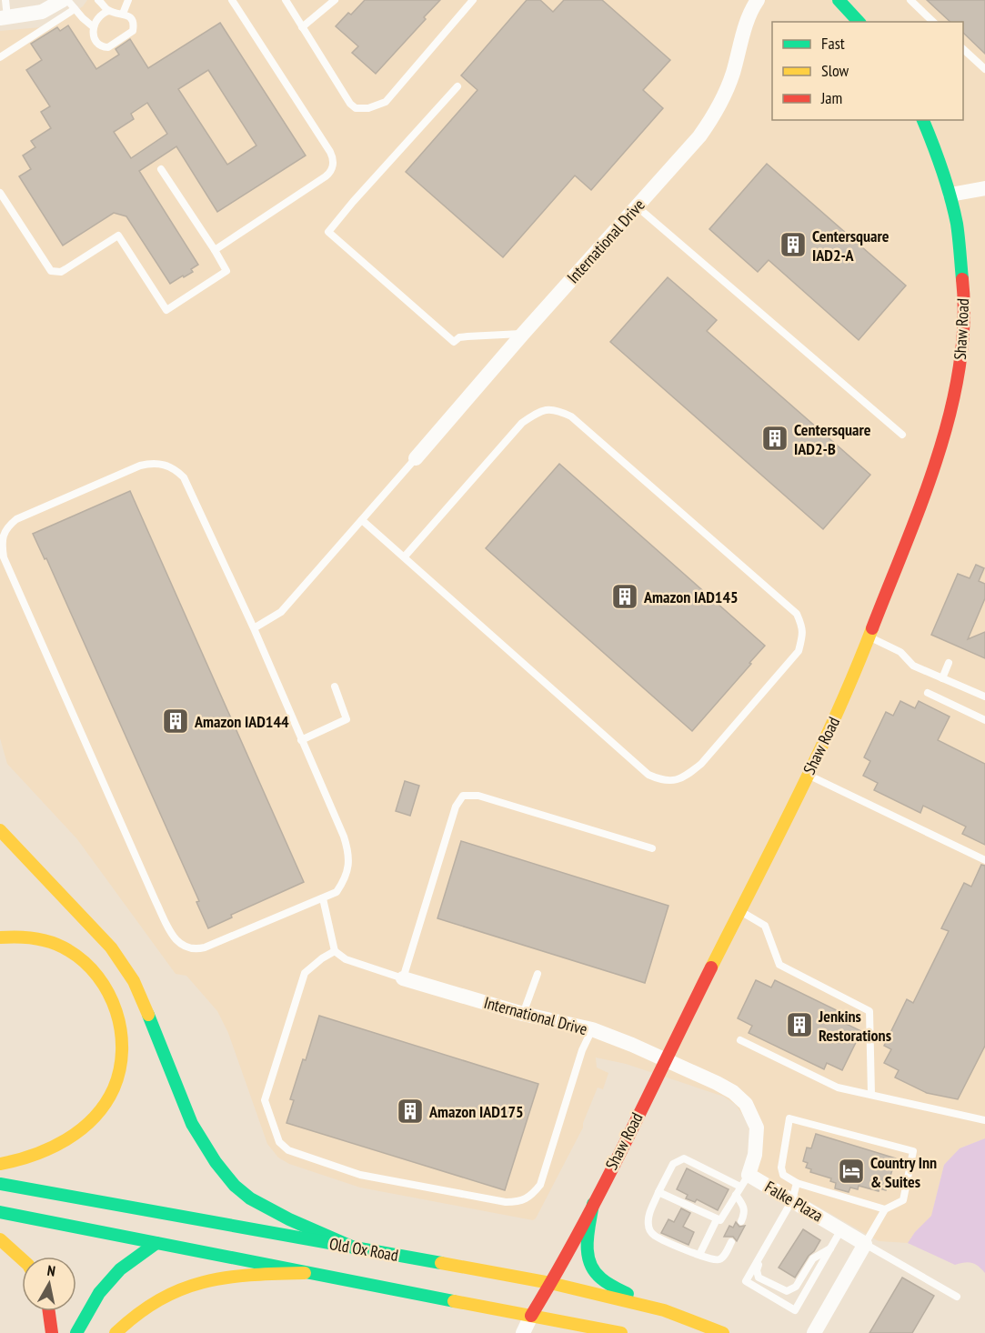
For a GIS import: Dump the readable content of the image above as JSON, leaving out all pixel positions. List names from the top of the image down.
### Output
{
  "streets": {
    "main road": ["Shaw Road", "Old Ox Road"],
    "street": ["International Drive", "Falke Plaza"]
  },
  "crossings": [
    ["International Drive", "Shaw Road"],
    ["International Drive", "Falke Plaza"],
    ["Shaw Road", "Falke Plaza"],
    ["Shaw Road", "Old Ox Road"]
  ],
  "places": {
    "building": [
      "Centersquare IAD2-A",
      "Centersquare IAD2-B",
      "Amazon IAD145",
      "Amazon IAD144",
      "Jenkins Restorations",
      "Amazon IAD175"
    ],
    "hotel": ["Country Inn & Suites"]
  },
  "legend": ["Fast", "Slow", "Jam"],
  "north": "top"
}
